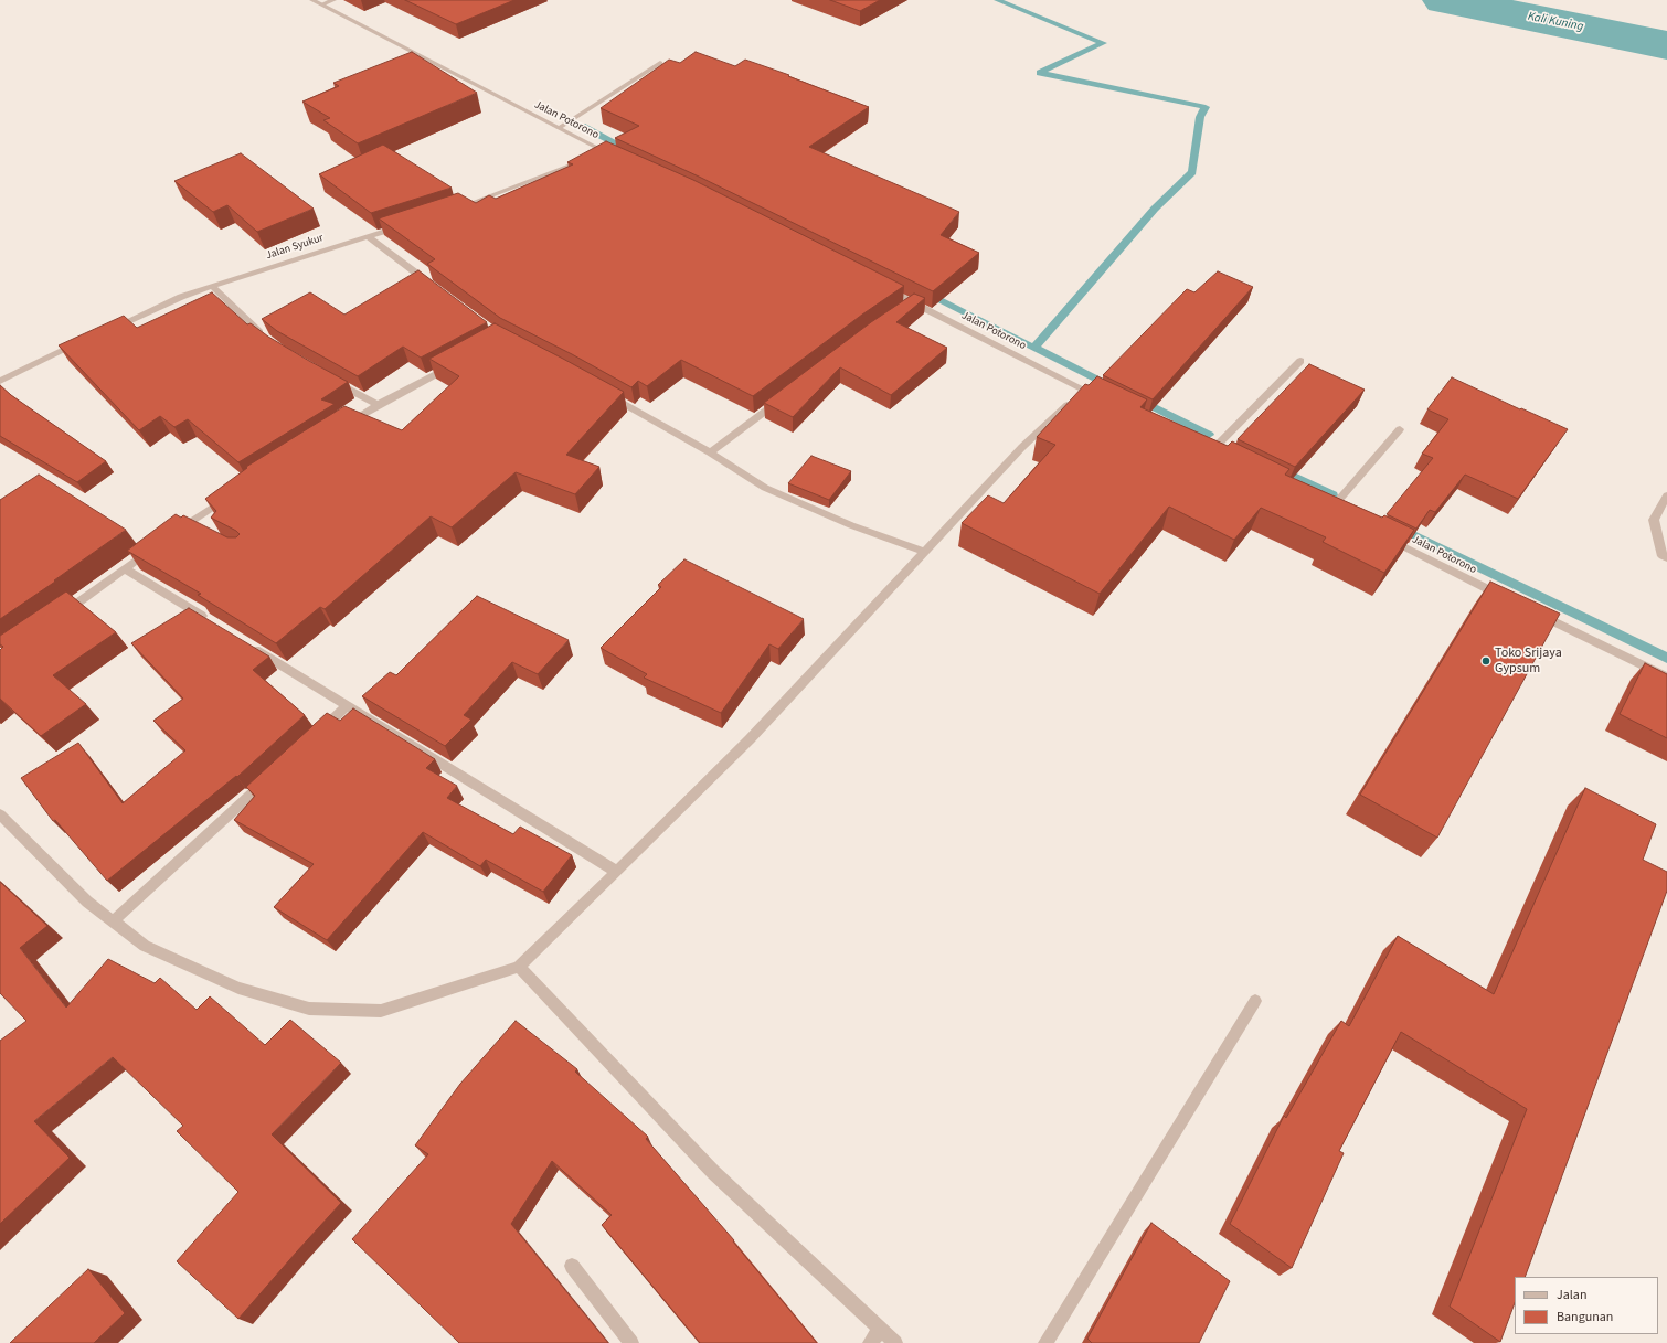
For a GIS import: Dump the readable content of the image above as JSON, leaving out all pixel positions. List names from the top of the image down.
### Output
{
  "streets": {
    "street": ["Jalan Potorono", "Jalan Syukur"]
  },
  "water": ["Kali Kuning"],
  "places": ["Toko Srijaya Gypsum"],
  "legend": ["Jalan", "Bangunan"]
}
